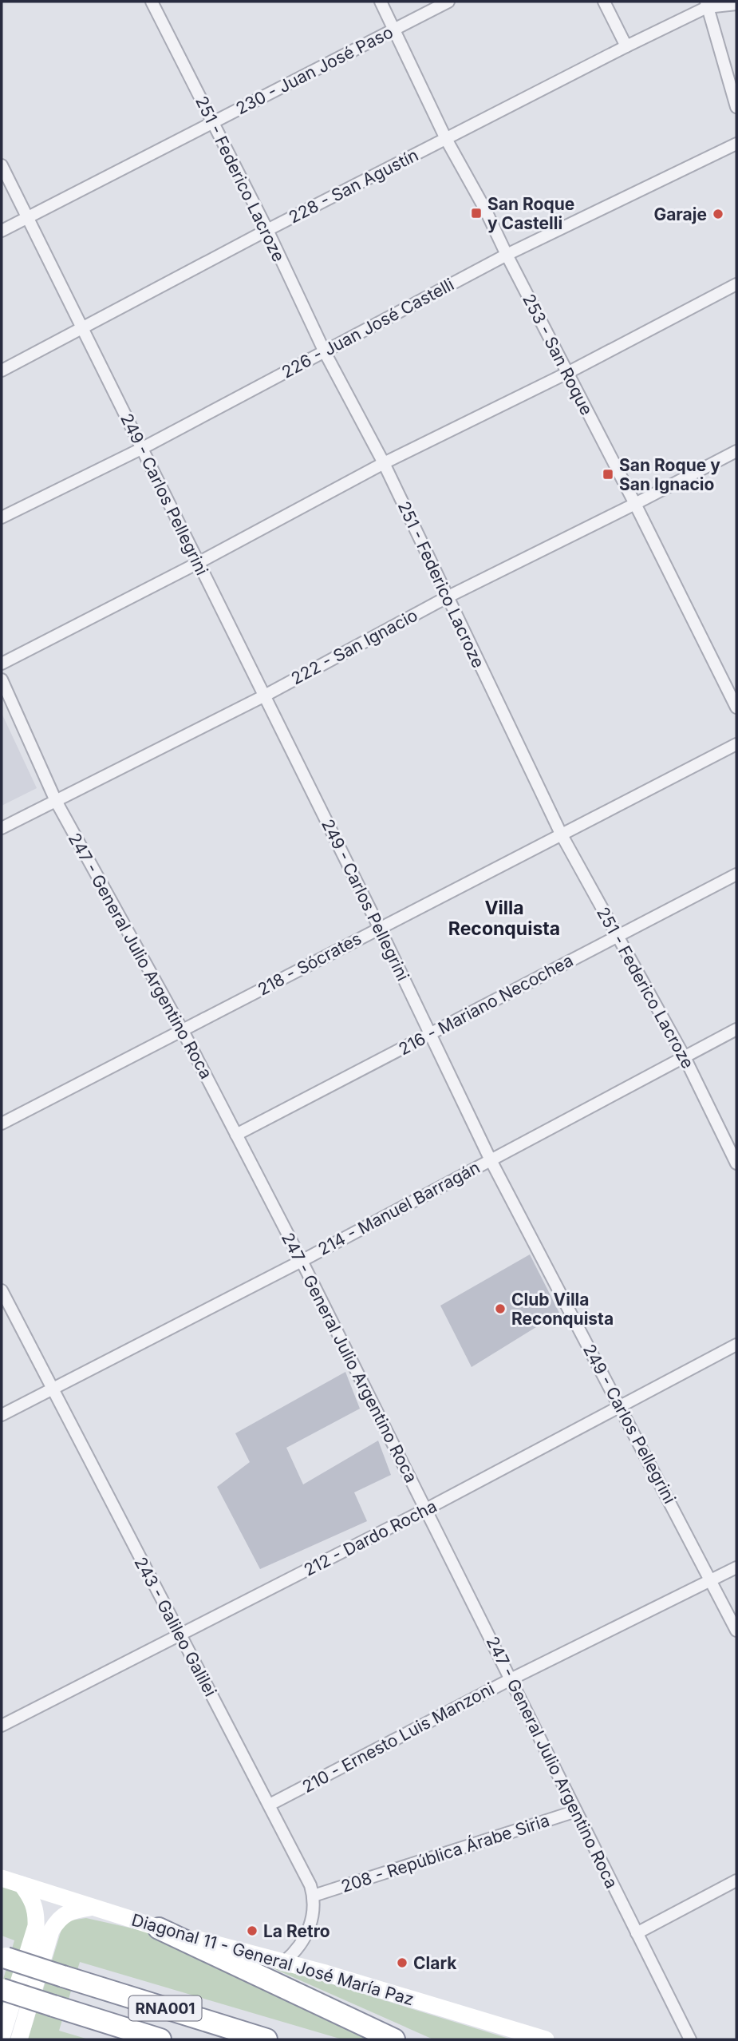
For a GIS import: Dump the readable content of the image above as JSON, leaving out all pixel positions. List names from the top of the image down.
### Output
{
  "streets": {
    "highway": ["RNA001"],
    "street": [
      "230 - Juan José Paso",
      "251 - Federico Lacroze",
      "228 - San Agustín",
      "226 - Juan José Castelli",
      "253 - San Roque",
      "249 - Carlos Pellegrini",
      "222 - San Ignacio",
      "247 - General Julio Argentino Roca",
      "218 - Sócrates",
      "216 - Mariano Necochea",
      "214 - Manuel Barragán",
      "212 - Dardo Rocha",
      "243 - Galileo Galilei",
      "210 - Ernesto Luis Manzoni",
      "208 - República Árabe Siria",
      "Diagonal 11 - General José María Paz"
    ]
  },
  "crossings": [
    ["230 - Juan José Paso", "251 - Federico Lacroze"],
    ["230 - Juan José Paso", "253 - San Roque"],
    ["230 - Juan José Paso", "249 - Carlos Pellegrini"],
    ["251 - Federico Lacroze", "228 - San Agustín"],
    ["251 - Federico Lacroze", "226 - Juan José Castelli"],
    ["251 - Federico Lacroze", "222 - San Ignacio"],
    ["251 - Federico Lacroze", "218 - Sócrates"],
    ["251 - Federico Lacroze", "216 - Mariano Necochea"],
    ["251 - Federico Lacroze", "214 - Manuel Barragán"],
    ["228 - San Agustín", "253 - San Roque"],
    ["228 - San Agustín", "249 - Carlos Pellegrini"],
    ["226 - Juan José Castelli", "253 - San Roque"],
    ["226 - Juan José Castelli", "249 - Carlos Pellegrini"],
    ["253 - San Roque", "222 - San Ignacio"],
    ["249 - Carlos Pellegrini", "222 - San Ignacio"],
    ["249 - Carlos Pellegrini", "218 - Sócrates"],
    ["249 - Carlos Pellegrini", "216 - Mariano Necochea"],
    ["249 - Carlos Pellegrini", "214 - Manuel Barragán"],
    ["249 - Carlos Pellegrini", "212 - Dardo Rocha"],
    ["249 - Carlos Pellegrini", "210 - Ernesto Luis Manzoni"],
    ["222 - San Ignacio", "247 - General Julio Argentino Roca"],
    ["247 - General Julio Argentino Roca", "218 - Sócrates"],
    ["247 - General Julio Argentino Roca", "216 - Mariano Necochea"],
    ["247 - General Julio Argentino Roca", "214 - Manuel Barragán"],
    ["247 - General Julio Argentino Roca", "212 - Dardo Rocha"],
    ["247 - General Julio Argentino Roca", "210 - Ernesto Luis Manzoni"],
    ["247 - General Julio Argentino Roca", "208 - República Árabe Siria"],
    ["214 - Manuel Barragán", "243 - Galileo Galilei"],
    ["212 - Dardo Rocha", "243 - Galileo Galilei"],
    ["243 - Galileo Galilei", "210 - Ernesto Luis Manzoni"],
    ["243 - Galileo Galilei", "208 - República Árabe Siria"]
  ],
  "districts": ["Villa Reconquista"],
  "places": {
    "transit": ["San Roque y Castelli", "San Roque y San Ignacio"],
    "other": [
      "Garaje",
      "Club Villa Reconquista",
      "La Retro",
      "Clark"
    ]
  }
}
